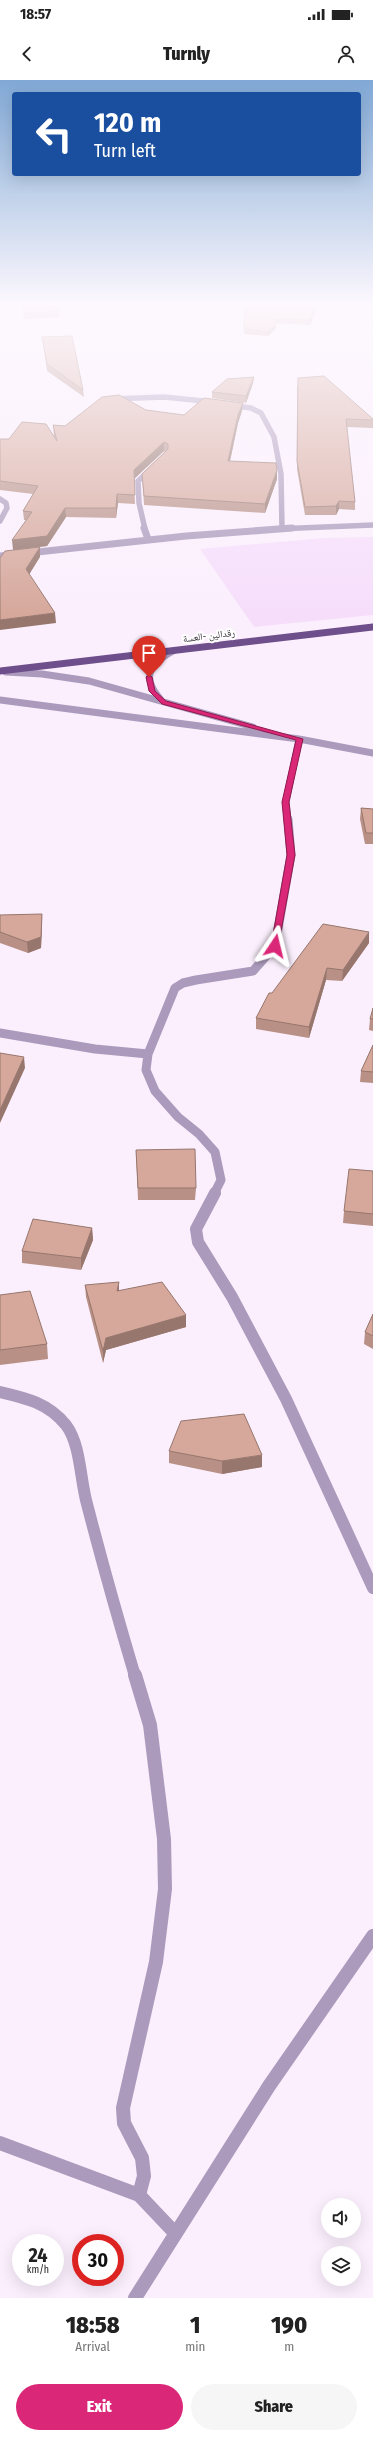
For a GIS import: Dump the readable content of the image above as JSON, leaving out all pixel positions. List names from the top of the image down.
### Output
{
  "streets": {
    "main road": ["رقدالين -العسة"]
  },
  "page": {
    "status": "18:57",
    "header": "Turnly",
    "turn": ["120 m", "Turn left"],
    "speed": "24 km/h",
    "limit": "30",
    "eta": [
      "18:58",
      "Arrival",
      "1",
      "min",
      "190",
      "m"
    ],
    "buttons": ["Exit", "Share"]
  }
}
